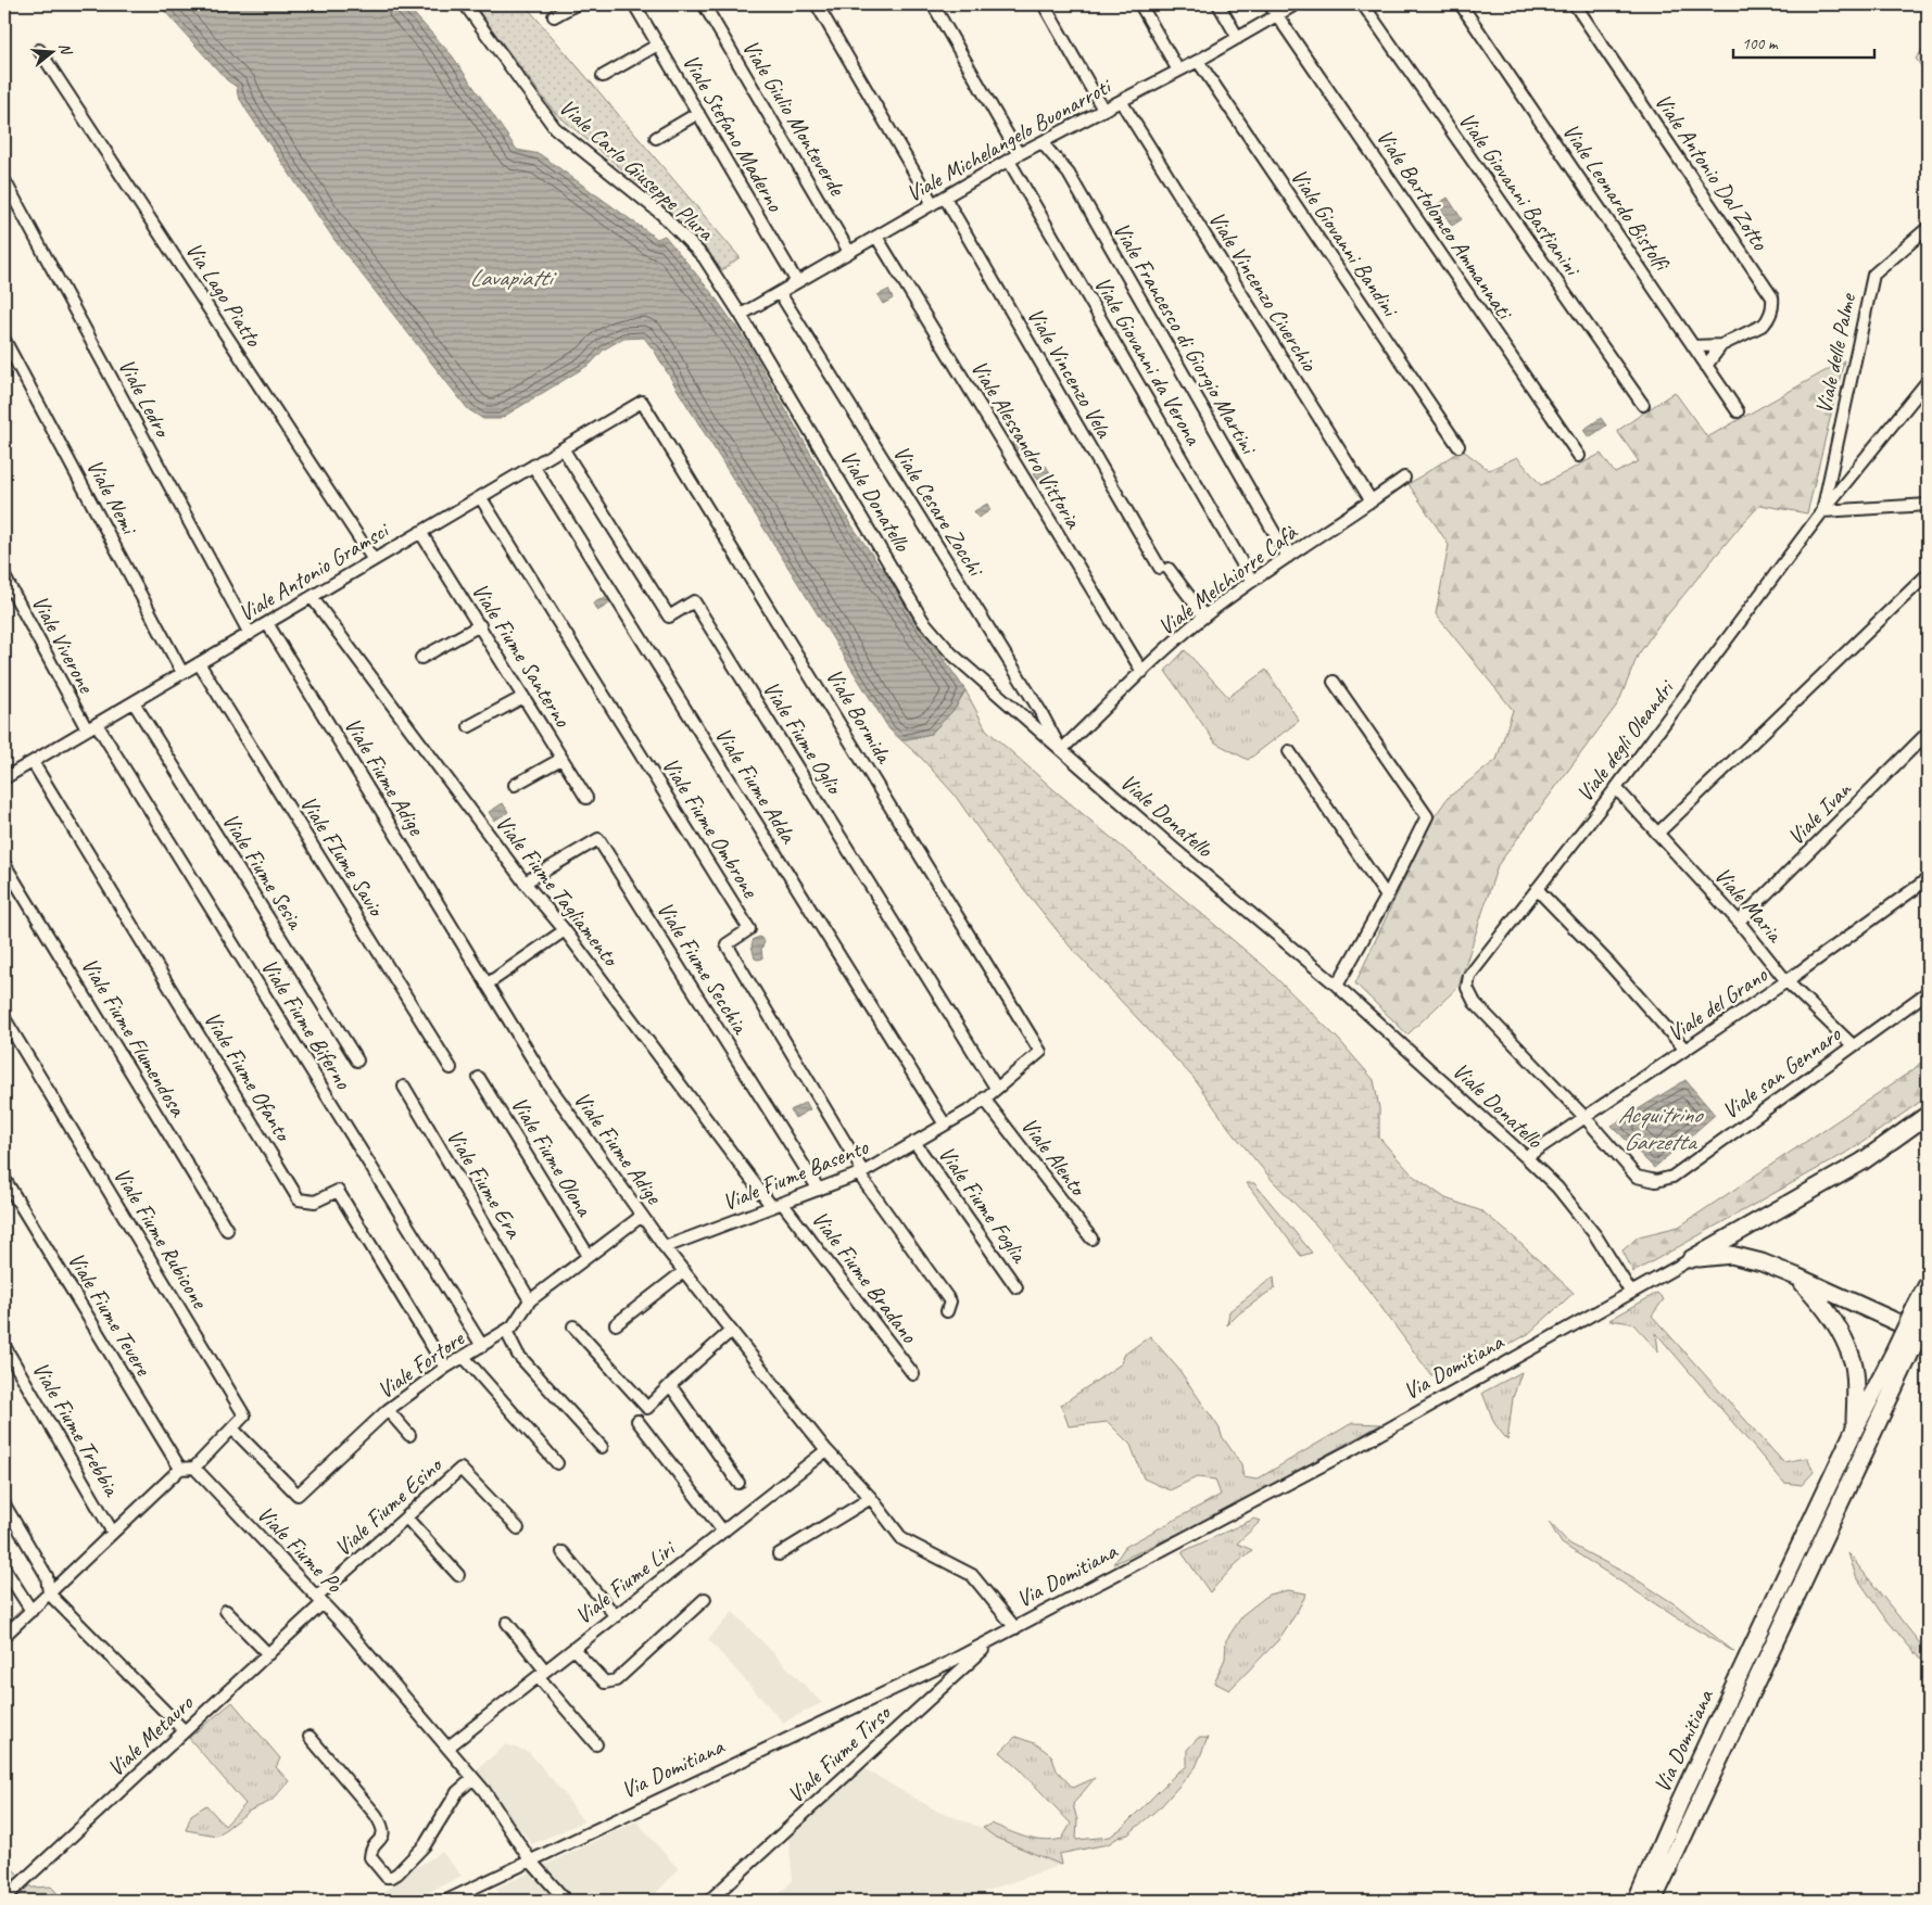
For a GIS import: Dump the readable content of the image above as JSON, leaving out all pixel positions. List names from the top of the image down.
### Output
{
  "streets": {
    "highway": ["Via Domitiana"],
    "street": [
      "Viale Giulio Monteverde",
      "Viale Stefano Maderno",
      "Viale Michelangelo Buonarroti",
      "Viale Carlo Giuseppe Plura",
      "Viale Antonio Dal Zotto",
      "Viale Giovanni Bastianini",
      "Viale Leonardo Bistolfi",
      "Viale Bartolomeo Ammannati",
      "Viale Giovanni Bandini",
      "Viale Vincenzo Civerchio",
      "Via Lago Piatto",
      "Viale Francesco di Giorgio Martini",
      "Viale delle Palme",
      "Viale Giovanni da Verona",
      "Viale Vincenzo Vela",
      "Viale Ledro",
      "Viale Alessandro Vittoria",
      "Viale Nemi",
      "Viale Donatello",
      "Viale Cesare Zocchi",
      "Viale Antonio Gramsci",
      "Viale Melchiorre Cafà",
      "Viale Viverone",
      "Viale Fiume Santerno",
      "Viale Bormida",
      "Viale Fiume Oglio",
      "Viale degli Oleandri",
      "Viale Fiume Adige",
      "Viale Fiume Adda",
      "Viale Ivan",
      "Viale Fiume Ombrone",
      "Viale FIume Savio",
      "Viale Fiume Sesia",
      "Viale Fiume Tagliamento",
      "Viale Maria",
      "Viale Fiume Secchia",
      "Viale del Grano",
      "Viale Fiume Biferno",
      "Viale Fiume Flumendosa",
      "Viale san Gennaro",
      "Viale Fiume Ofanto",
      "Viale Fiume Olona",
      "Viale Alento",
      "Viale Fiume Basento",
      "Viale Fiume Era",
      "Viale Fiume Foglia",
      "Viale Fiume Rubicone",
      "Viale Fiume Bradano",
      "Viale Fiume Tevere",
      "Viale Fortore",
      "Viale Fiume Trebbia",
      "Viale Fiume Esino",
      "Viale Fiume Po",
      "Viale Fiume Liri",
      "Viale Metauro",
      "Viale Fiume Tirso"
    ]
  },
  "crossings": [
    ["Viale Giulio Monteverde", "Viale Michelangelo Buonarroti"],
    ["Viale Stefano Maderno", "Viale Michelangelo Buonarroti"],
    ["Viale Michelangelo Buonarroti", "Viale Carlo Giuseppe Plura"],
    ["Viale Michelangelo Buonarroti", "Viale Bartolomeo Ammannati"],
    ["Viale Michelangelo Buonarroti", "Viale Giovanni Bandini"],
    ["Viale Michelangelo Buonarroti", "Viale Vincenzo Civerchio"],
    ["Viale Michelangelo Buonarroti", "Viale Francesco di Giorgio Martini"],
    ["Viale Michelangelo Buonarroti", "Viale Giovanni da Verona"],
    ["Viale Michelangelo Buonarroti", "Viale Vincenzo Vela"],
    ["Viale Michelangelo Buonarroti", "Viale Alessandro Vittoria"],
    ["Viale Michelangelo Buonarroti", "Viale Donatello"],
    ["Viale Michelangelo Buonarroti", "Viale Cesare Zocchi"],
    ["Viale Carlo Giuseppe Plura", "Viale Donatello"],
    ["Viale Antonio Dal Zotto", "Viale Leonardo Bistolfi"],
    ["Viale Vincenzo Civerchio", "Viale Melchiorre Cafà"],
    ["Via Lago Piatto", "Viale Antonio Gramsci"],
    ["Viale Francesco di Giorgio Martini", "Viale Melchiorre Cafà"],
    ["Viale delle Palme", "Viale degli Oleandri"],
    ["Viale Giovanni da Verona", "Viale Melchiorre Cafà"],
    ["Viale Vincenzo Vela", "Viale Melchiorre Cafà"],
    ["Viale Ledro", "Viale Antonio Gramsci"],
    ["Viale Alessandro Vittoria", "Viale Melchiorre Cafà"],
    ["Viale Nemi", "Viale Antonio Gramsci"],
    ["Viale Donatello", "Viale Cesare Zocchi"],
    ["Viale Donatello", "Viale Melchiorre Cafà"],
    ["Viale Donatello", "Viale del Grano"],
    ["Viale Donatello", "Via Domitiana"],
    ["Viale Cesare Zocchi", "Viale Melchiorre Cafà"],
    ["Viale Antonio Gramsci", "Viale Viverone"],
    ["Viale Antonio Gramsci", "Viale Fiume Santerno"],
    ["Viale Antonio Gramsci", "Viale Bormida"],
    ["Viale Antonio Gramsci", "Viale Fiume Oglio"],
    ["Viale Antonio Gramsci", "Viale Fiume Adige"],
    ["Viale Antonio Gramsci", "Viale Fiume Adda"],
    ["Viale Antonio Gramsci", "Viale Fiume Ombrone"],
    ["Viale Antonio Gramsci", "Viale FIume Savio"],
    ["Viale Antonio Gramsci", "Viale Fiume Sesia"],
    ["Viale Antonio Gramsci", "Viale Fiume Tagliamento"],
    ["Viale Antonio Gramsci", "Viale Fiume Biferno"],
    ["Viale Antonio Gramsci", "Viale Fiume Ofanto"],
    ["Viale Bormida", "Viale Fiume Basento"],
    ["Viale Fiume Oglio", "Viale Fiume Basento"],
    ["Viale degli Oleandri", "Viale Maria"],
    ["Viale degli Oleandri", "Viale del Grano"],
    ["Viale degli Oleandri", "Viale san Gennaro"],
    ["Viale Fiume Adige", "Viale Fiume Basento"],
    ["Viale Fiume Adige", "Viale Fortore"],
    ["Viale Fiume Adige", "Via Domitiana"],
    ["Viale Fiume Adige", "Viale Fiume Liri"],
    ["Viale Fiume Adda", "Viale Fiume Basento"],
    ["Viale Ivan", "Viale Maria"],
    ["Viale Fiume Ombrone", "Viale Fiume Basento"],
    ["Viale Fiume Tagliamento", "Viale Fiume Secchia"],
    ["Viale Fiume Tagliamento", "Viale Fiume Basento"],
    ["Viale Fiume Tagliamento", "Viale Fiume Bradano"],
    ["Viale Maria", "Viale del Grano"],
    ["Viale Maria", "Viale san Gennaro"],
    ["Viale Fiume Secchia", "Viale Fiume Basento"],
    ["Viale del Grano", "Viale san Gennaro"],
    ["Viale Fiume Biferno", "Viale Fortore"],
    ["Viale Fiume Ofanto", "Viale Fortore"],
    ["Viale Fiume Olona", "Viale Fortore"],
    ["Viale Alento", "Viale Fiume Basento"],
    ["Viale Fiume Basento", "Viale Fiume Foglia"],
    ["Viale Fiume Basento", "Viale Fiume Bradano"],
    ["Viale Fiume Era", "Viale Fortore"],
    ["Viale Fiume Rubicone", "Viale Fortore"],
    ["Viale Fiume Rubicone", "Viale Fiume Po"],
    ["Via Domitiana", "Viale Fiume Po"],
    ["Via Domitiana", "Viale Fiume Tirso"],
    ["Viale Fiume Esino", "Viale Fiume Po"],
    ["Viale Fiume Esino", "Viale Metauro"],
    ["Viale Fiume Po", "Viale Fiume Liri"],
    ["Viale Fiume Po", "Viale Metauro"]
  ],
  "water": ["Lavapiatti", "Acquitrino Garzetta"],
  "scale_bar": "100 m",
  "north": "right"
}
